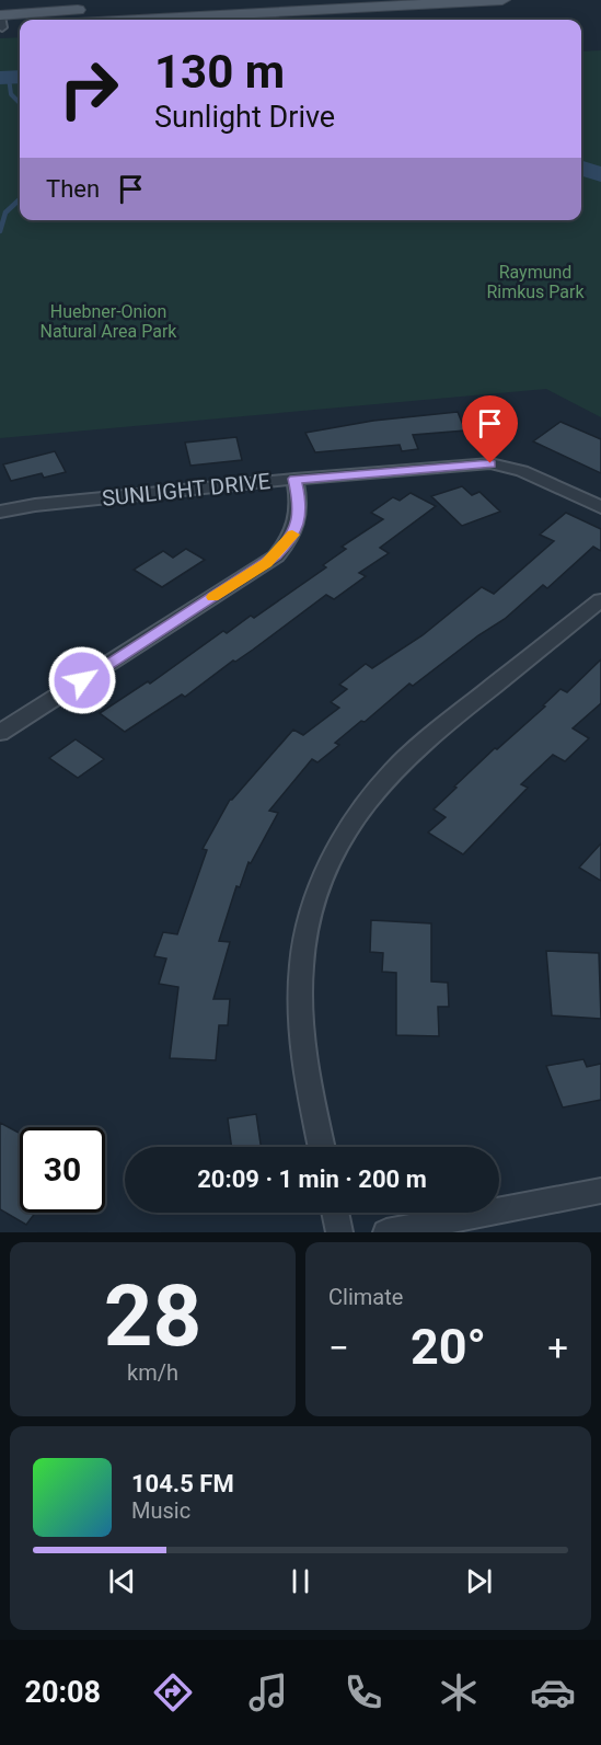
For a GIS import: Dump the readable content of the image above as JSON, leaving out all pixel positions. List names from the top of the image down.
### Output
{
  "streets": {
    "street": ["SUNLIGHT DRIVE"]
  },
  "parks": ["Raymund Rimkus Park", "Huebner-Onion Natural Area Park"],
  "page": {
    "turn": ["130 m", "Sunlight Drive"],
    "then": "Then",
    "limit": "30",
    "trip": "20:09 · 1 min · 200 m",
    "tile": [
      ["28", "km/h"],
      "Climate"
    ],
    "heat": ["−", "20°", "+"],
    "song": ["104.5 FM", "Music"],
    "tabs": "20:08"
  }
}
